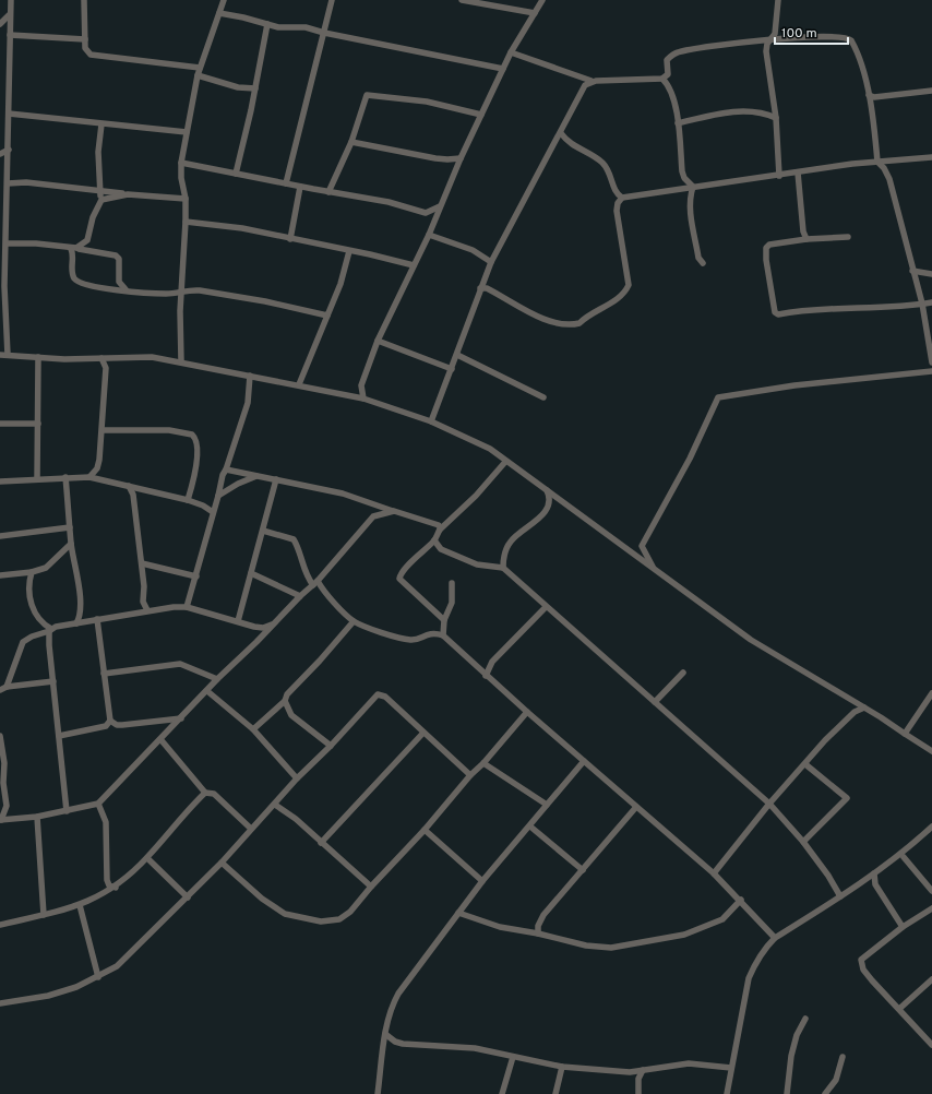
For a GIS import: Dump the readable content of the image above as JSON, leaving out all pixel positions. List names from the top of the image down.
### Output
{
  "scale_bar": "100 m"
}
